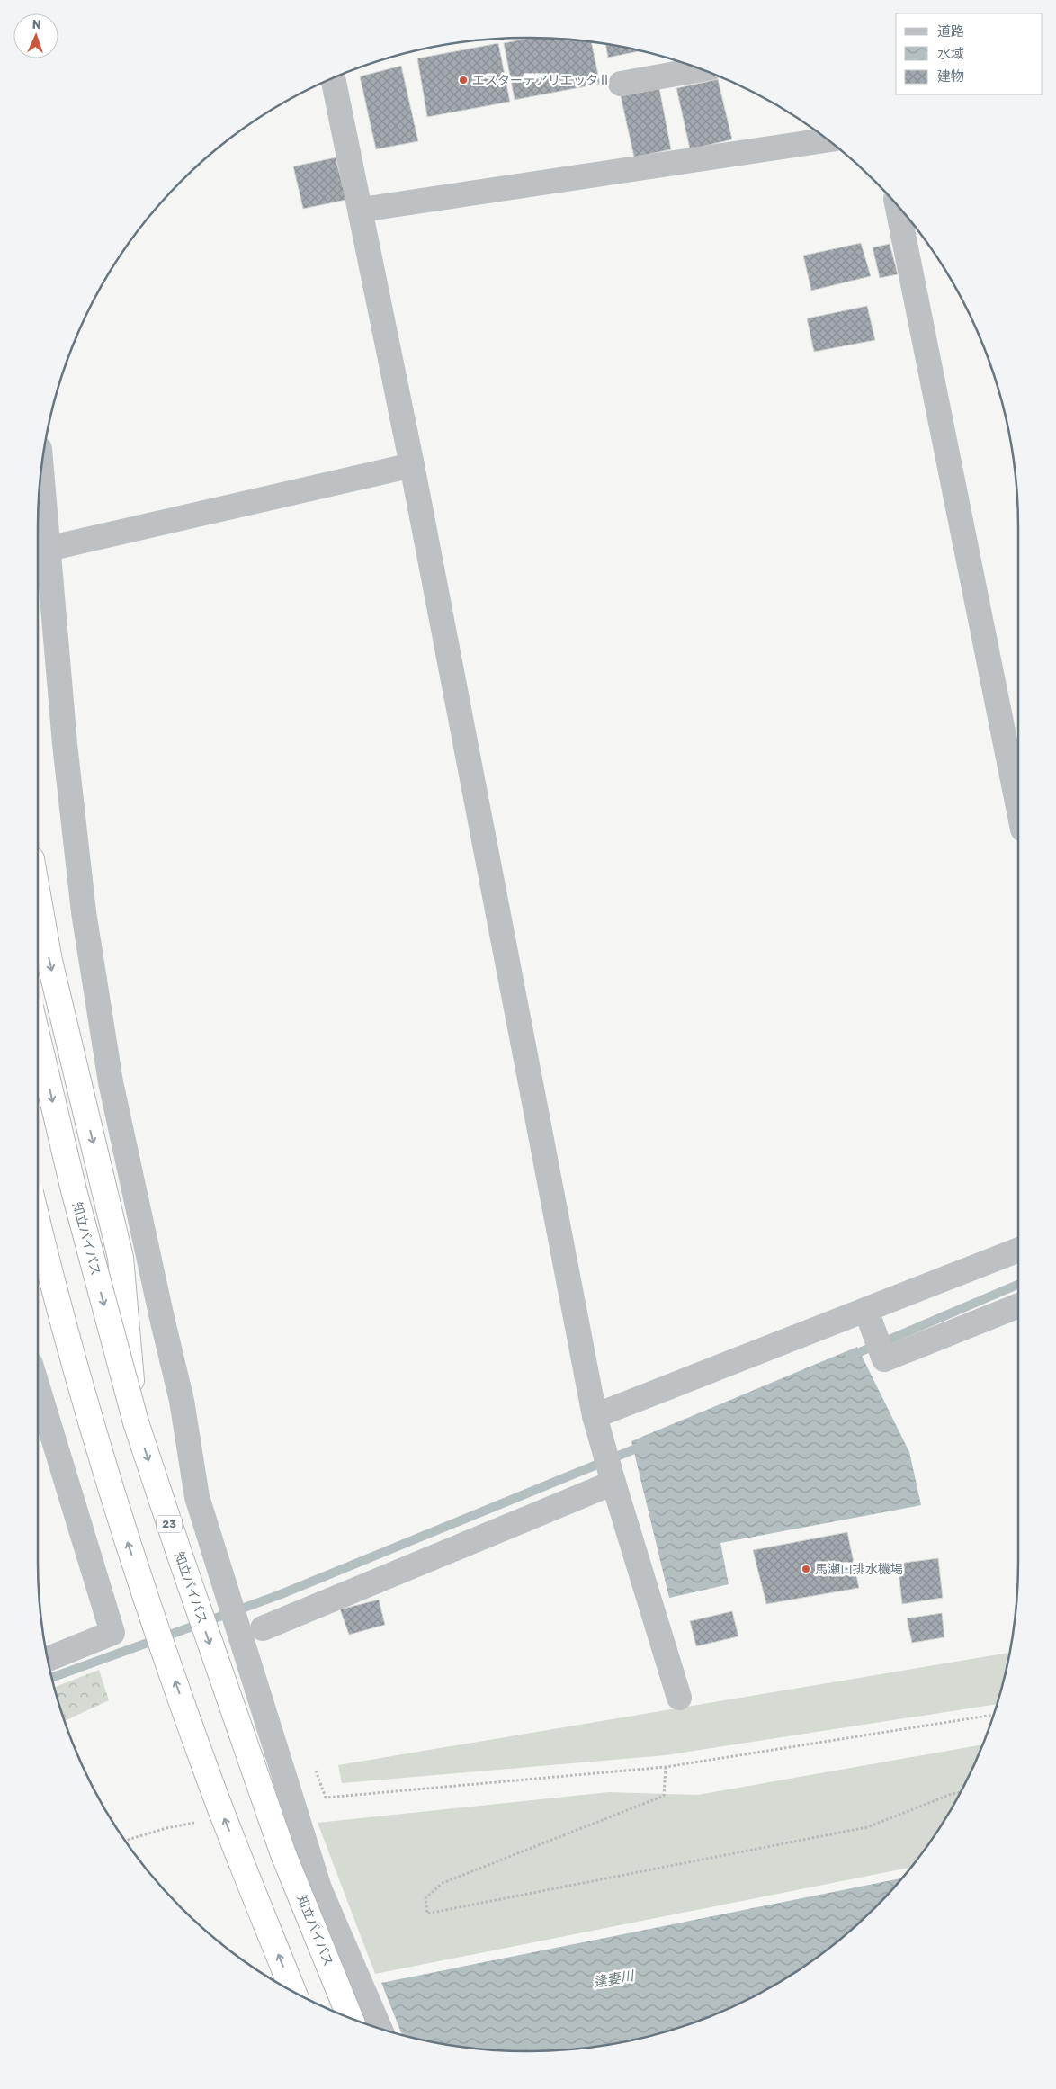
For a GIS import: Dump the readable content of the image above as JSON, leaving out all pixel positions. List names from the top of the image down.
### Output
{
  "streets": {
    "highway": ["知立バイパス", "23"]
  },
  "water": ["逢妻川"],
  "places": ["エスターテアリエッタⅡ", "馬瀬口排水機場"],
  "legend": ["道路", "水域", "建物"],
  "north": "top"
}
